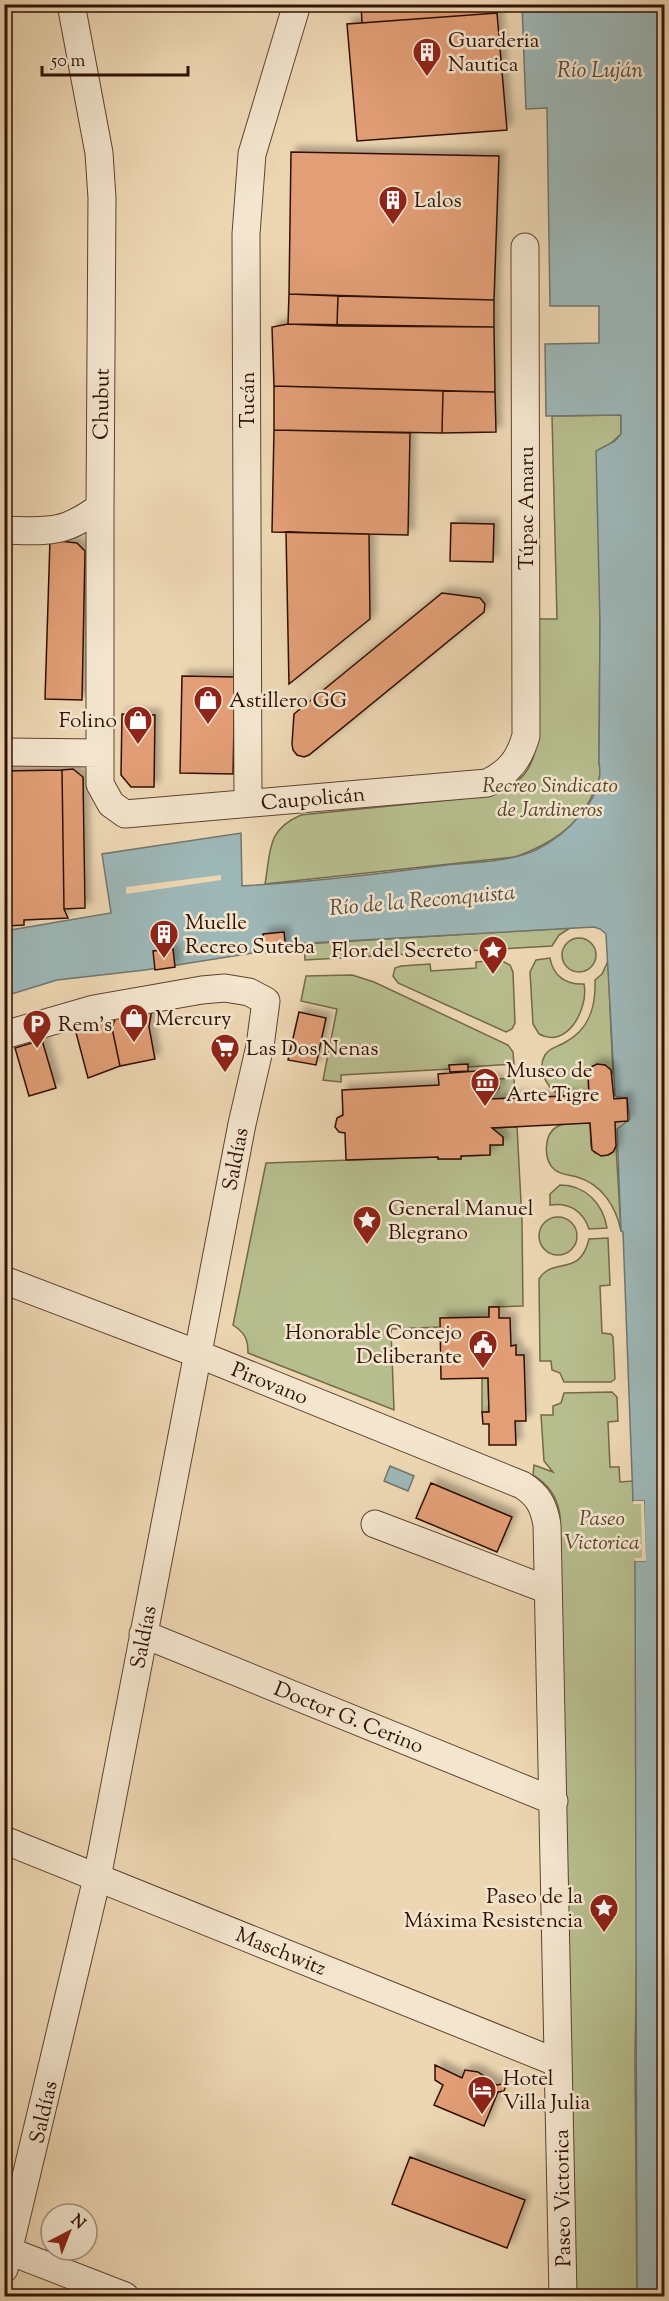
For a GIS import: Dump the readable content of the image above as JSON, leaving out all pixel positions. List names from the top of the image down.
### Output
{
  "streets": {
    "street": [
      "Tucán",
      "Chubut",
      "Túpac Amaru",
      "Caupolicán",
      "Saldías",
      "Pirovano",
      "Doctor G. Cerino",
      "Maschwitz",
      "Paseo Victorica"
    ]
  },
  "crossings": [
    ["Tucán", "Caupolicán"],
    ["Chubut", "Caupolicán"],
    ["Túpac Amaru", "Caupolicán"],
    ["Saldías", "Pirovano"],
    ["Saldías", "Doctor G. Cerino"],
    ["Saldías", "Maschwitz"],
    ["Pirovano", "Paseo Victorica"],
    ["Doctor G. Cerino", "Paseo Victorica"],
    ["Maschwitz", "Paseo Victorica"]
  ],
  "water": ["Río Luján", "Río de la Reconquista"],
  "parks": ["Recreo Sindicato de Jardineros", "Paseo Victorica"],
  "places": {
    "building": ["Guarderia Nautica", "Lalos", "Muelle Recreo Suteba"],
    "shop": ["Astillero GG", "Folino", "Mercury"],
    "place": ["Flor del Secreto", "General Manuel Blegrano", "Paseo de la Máxima Resistencia"],
    "parking": ["Rem's"],
    "supermarket": ["Las Dos Nenas"],
    "museum": ["Museo de Arte Tigre"],
    "public building": ["Honorable Concejo Deliberante"],
    "hotel": ["Hotel Villa Julia"]
  },
  "scale_bar": "50 m",
  "north": "top right"
}
